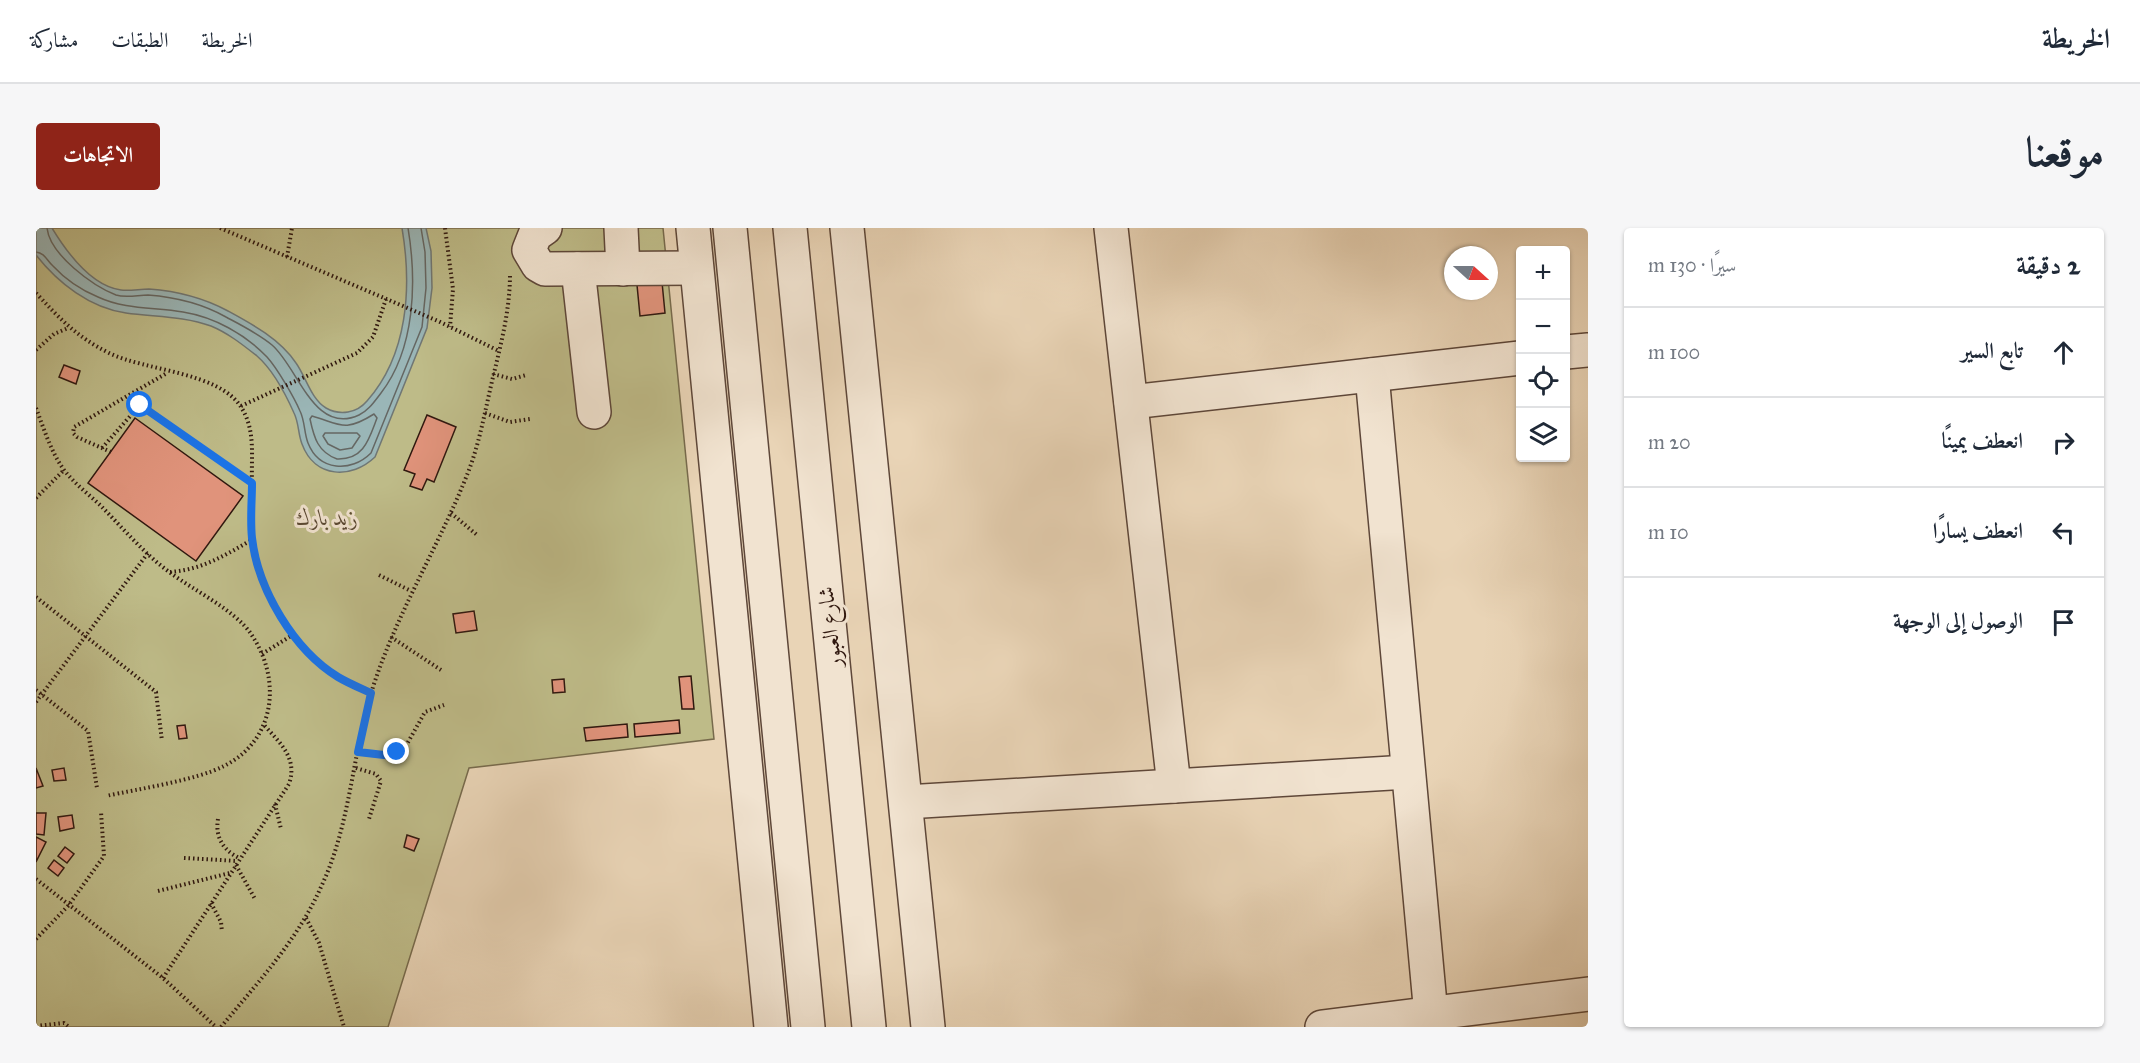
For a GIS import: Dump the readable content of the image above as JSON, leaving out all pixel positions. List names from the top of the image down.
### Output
{
  "streets": {
    "street": ["شارع العبور"]
  },
  "parks": ["زيد بارك"],
  "north": "right",
  "page": {
    "header": "الخريطة",
    "nav": ["الخريطة", "الطبقات", "مشاركة"],
    "title": "موقعنا",
    "buttons": "الاتجاهات",
    "heading": ["2 دقيقة", "سيرًا · 130 m"],
    "map_buttons": ["+", "−"],
    "list": [
      ["تابع السير", "100 m"],
      ["انعطف يمينًا", "20 m"],
      ["انعطف يسارًا", "10 m"],
      "الوصول إلى الوجهة"
    ]
  }
}
